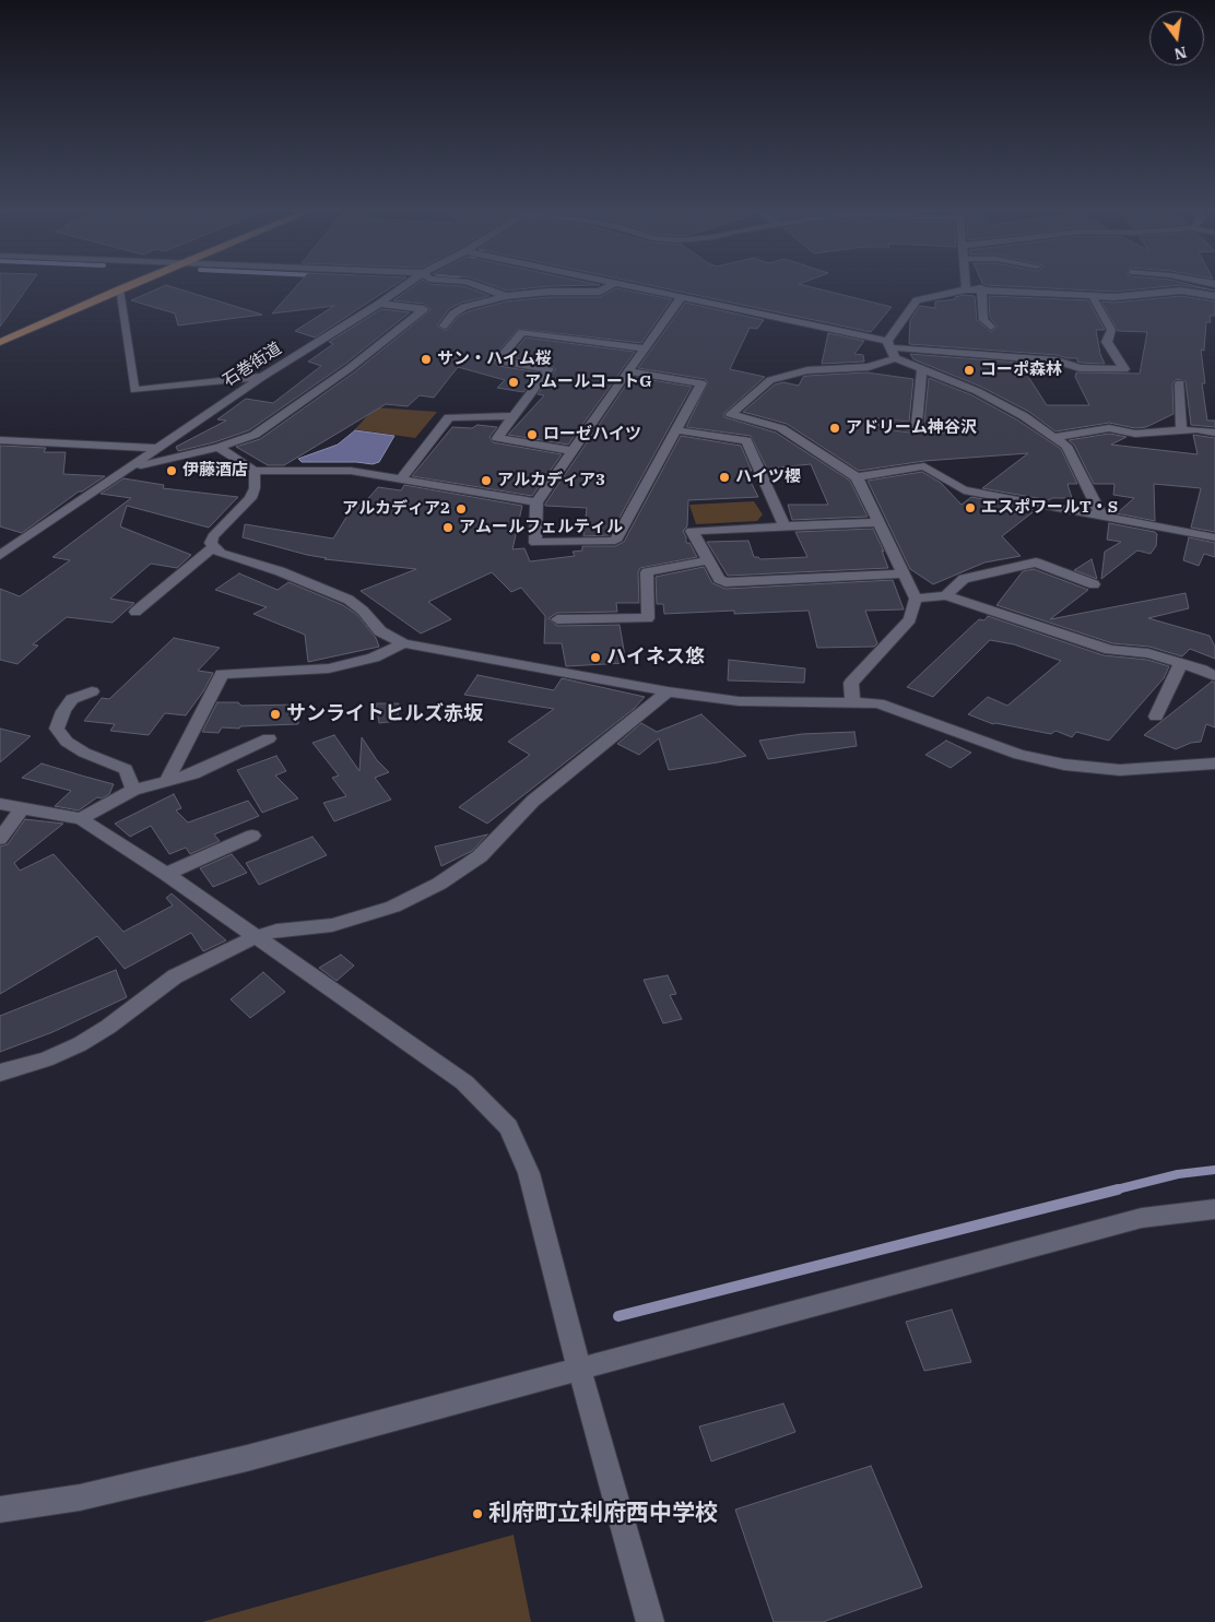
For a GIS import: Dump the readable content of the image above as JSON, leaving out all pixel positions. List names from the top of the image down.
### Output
{
  "streets": {
    "street": ["石巻街道"]
  },
  "places": [
    "サン・ハイム桜",
    "コーポ森林",
    "アムールコートG",
    "アドリーム神谷沢",
    "ローゼハイツ",
    "伊藤酒店",
    "ハイツ櫻",
    "アルカディア3",
    "エスポワールT・S",
    "アルカディア2",
    "アムールフェルティル",
    "ハイネス悠",
    "サンライトヒルズ赤坂",
    "利府町立利府西中学校"
  ],
  "north": "bottom"
}
